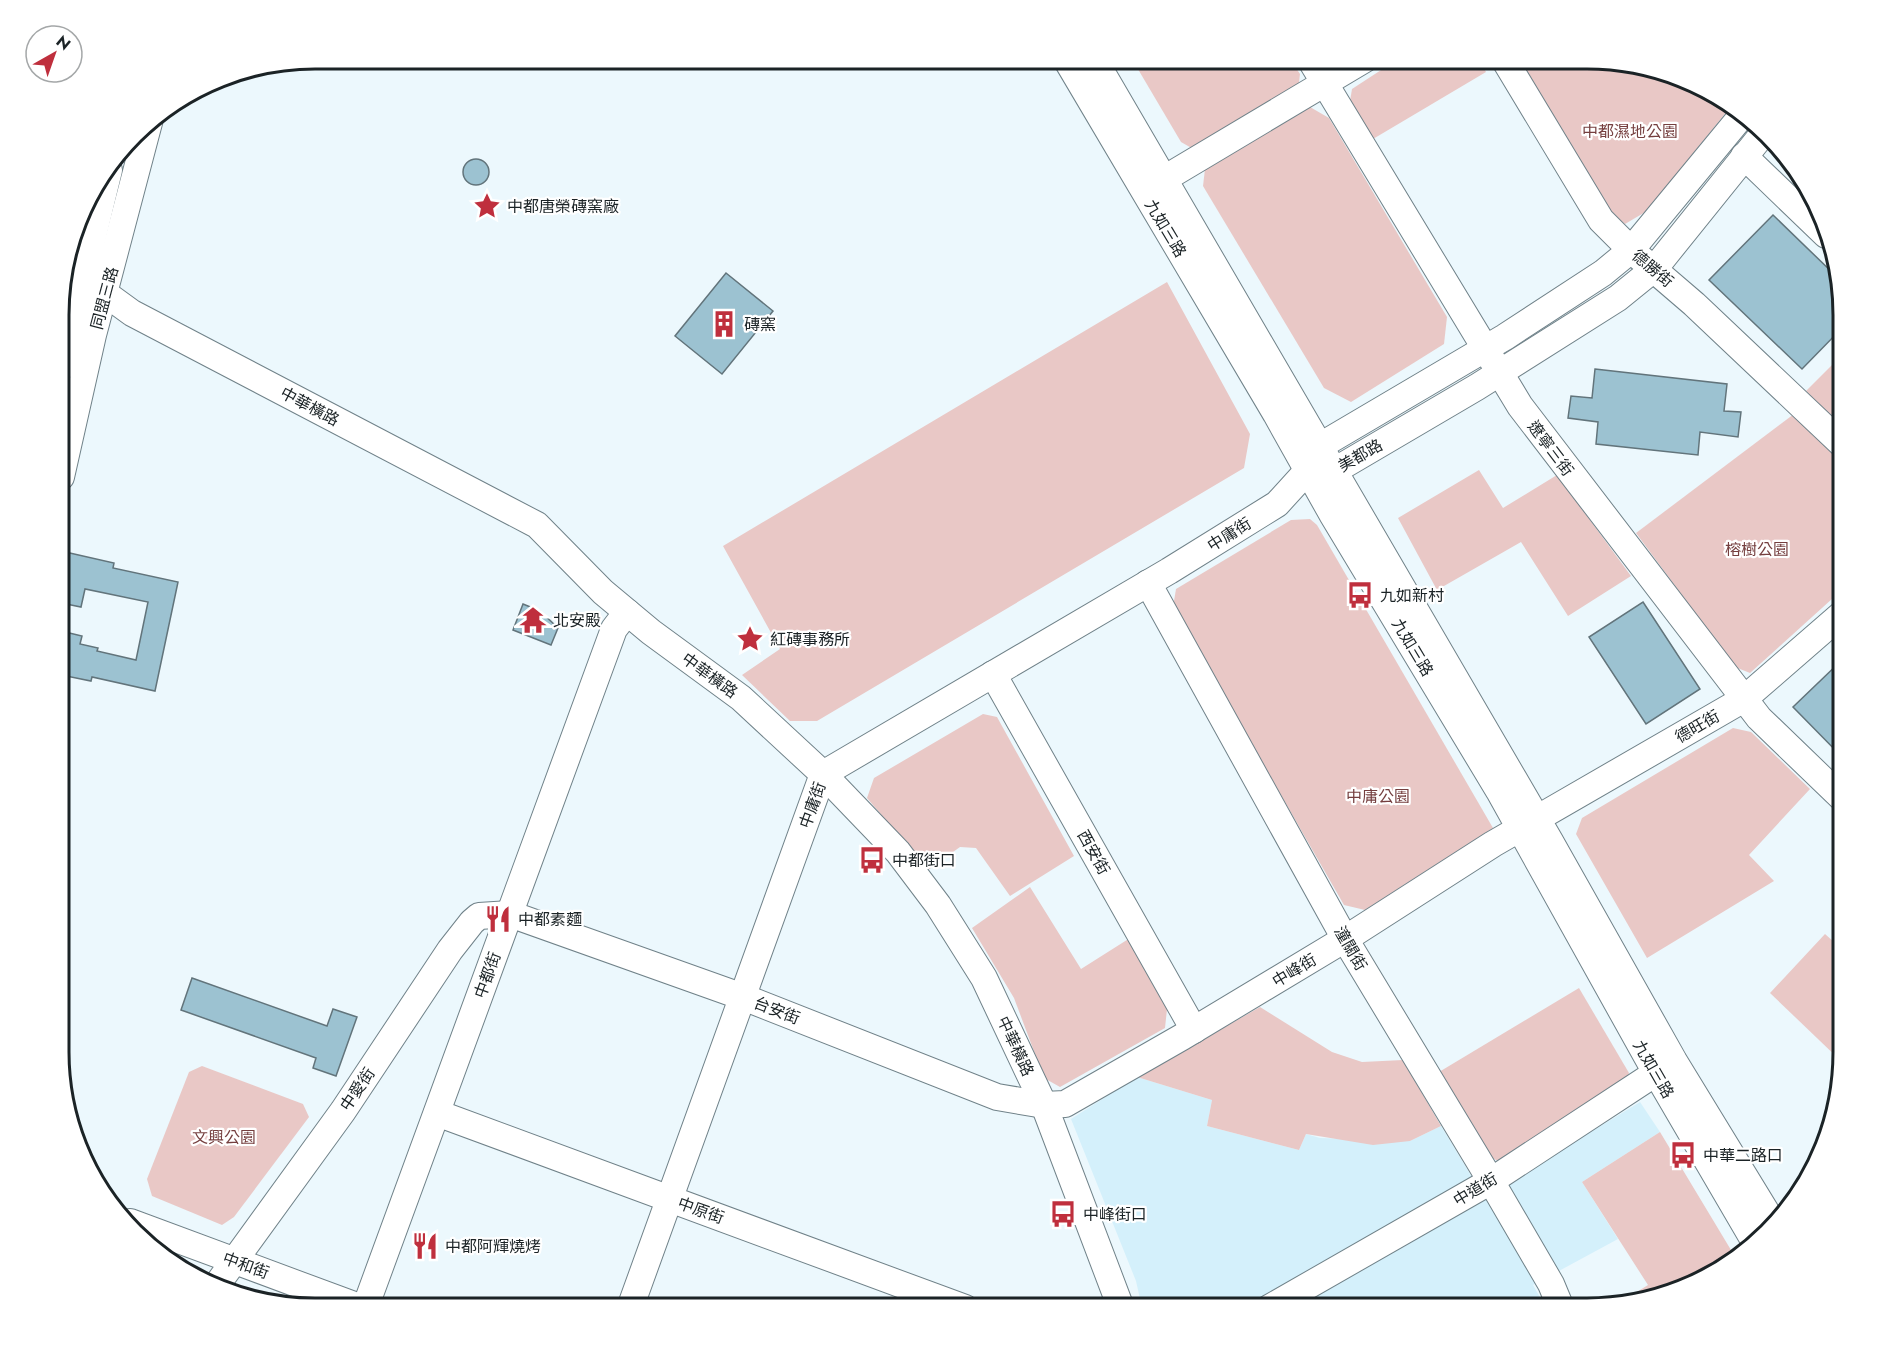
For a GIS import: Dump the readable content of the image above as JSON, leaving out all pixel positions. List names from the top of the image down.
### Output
{
  "streets": {
    "street": [
      "九如三路",
      "德勝街",
      "同盟三路",
      "中華橫路",
      "遼寧三街",
      "美都路",
      "中庸街",
      "德旺街",
      "西安街",
      "潼關街",
      "中峰街",
      "中都街",
      "台安街",
      "中愛街",
      "中道街",
      "中原街",
      "中和街"
    ]
  },
  "crossings": [
    ["九如三路", "美都路"],
    ["九如三路", "中庸街"],
    ["九如三路", "德旺街"],
    ["九如三路", "中峰街"],
    ["九如三路", "中道街"],
    ["德勝街", "美都路"],
    ["同盟三路", "中華橫路"],
    ["中華橫路", "中庸街"],
    ["中華橫路", "中峰街"],
    ["中華橫路", "中都街"],
    ["中華橫路", "台安街"],
    ["遼寧三街", "美都路"],
    ["遼寧三街", "德旺街"],
    ["美都路", "中庸街"],
    ["中庸街", "西安街"],
    ["中庸街", "潼關街"],
    ["中庸街", "台安街"],
    ["中庸街", "中原街"],
    ["德旺街", "中峰街"],
    ["西安街", "中峰街"],
    ["潼關街", "中峰街"],
    ["潼關街", "中道街"],
    ["中峰街", "台安街"],
    ["中都街", "台安街"],
    ["中都街", "中愛街"],
    ["中都街", "中原街"],
    ["台安街", "中愛街"],
    ["中愛街", "中和街"]
  ],
  "parks": [
    "中都濕地公園",
    "榕樹公園",
    "中庸公園",
    "文興公園"
  ],
  "places": {
    "place": ["中都唐榮磚窯廠", "紅磚事務所"],
    "building": ["磚窯"],
    "bus stop": [
      "九如新村",
      "中都街口",
      "中華二路口",
      "中峰街口"
    ],
    "temple": ["北安殿"],
    "restaurant": ["中都素麵", "中都阿輝燒烤"]
  },
  "north": "top right"
}
